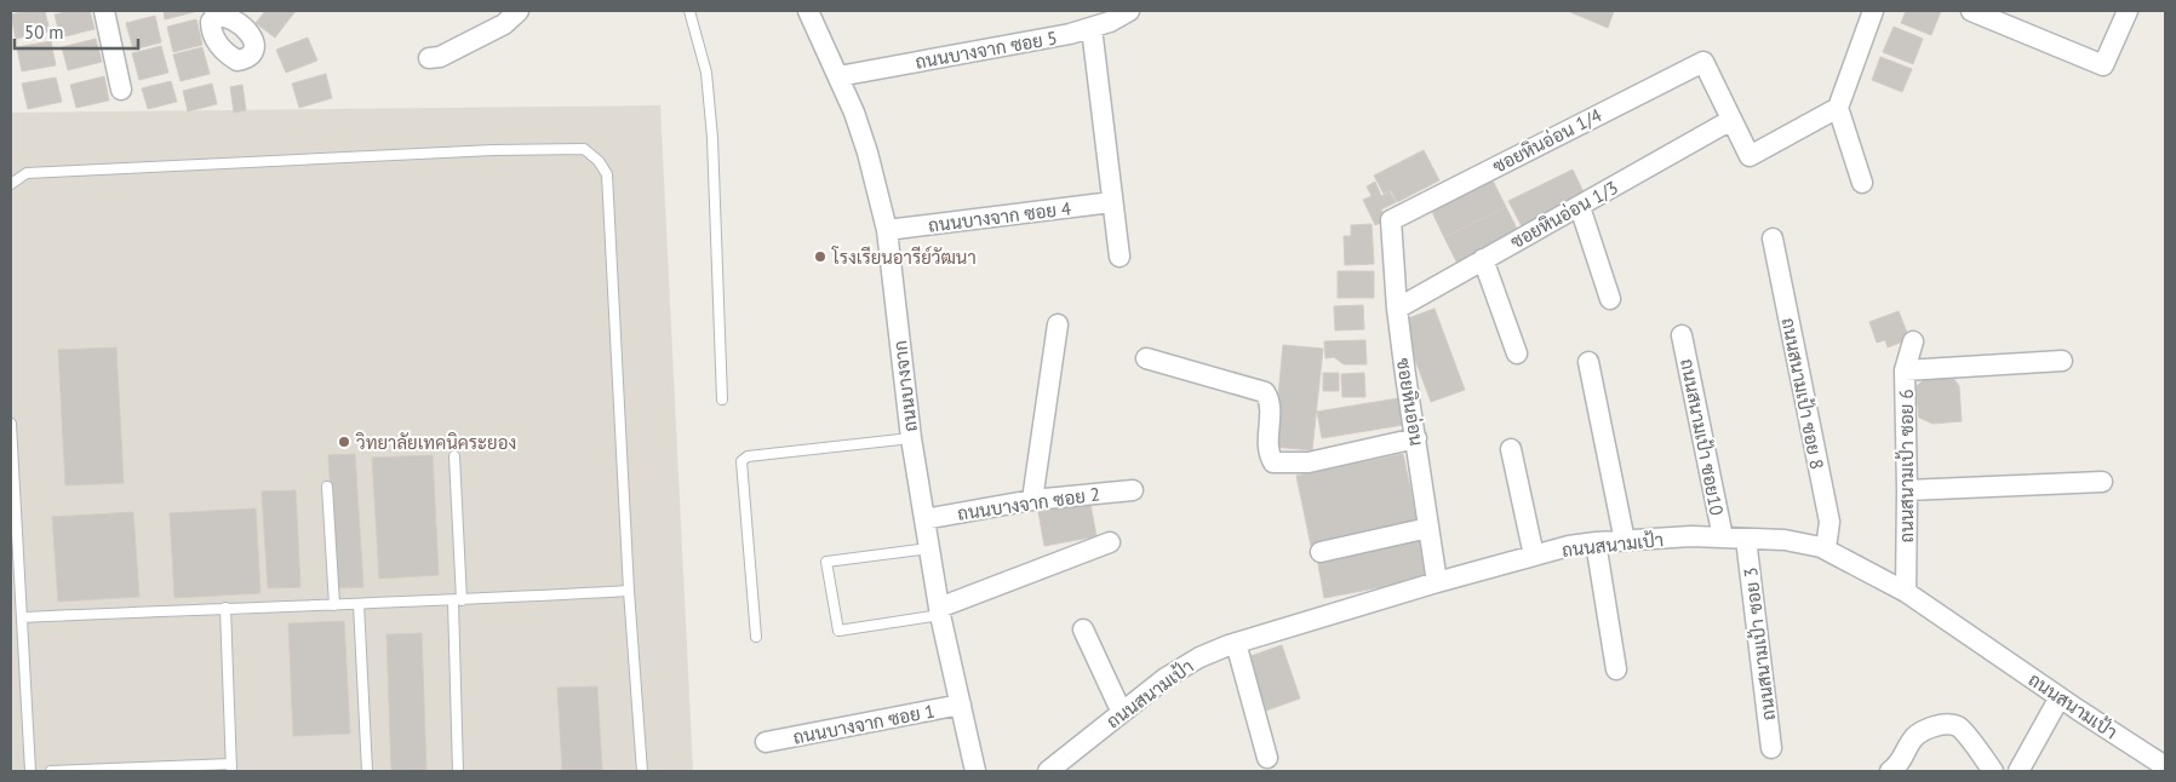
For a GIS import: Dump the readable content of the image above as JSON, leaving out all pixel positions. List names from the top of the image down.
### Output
{
  "streets": {
    "street": [
      "ถนนบางจาก ซอย 5",
      "ซอยหินอ่อน 1/4",
      "ซอยหินอ่อน 1/3",
      "ถนนบางจาก ซอย 4",
      "ถนนบางจาก",
      "ถนนสนามเป้า ซอย 8",
      "ซอยหินอ่อน",
      "ถนนสนามเป้า ซอย10",
      "ถนนสนามเป้า ซอย 6",
      "ถนนบางจาก ซอย 2",
      "ถนนสนามเป้า",
      "ถนนสนามเป้า ซอย 3",
      "ถนนบางจาก ซอย 1"
    ]
  },
  "crossings": [
    ["ถนนบางจาก ซอย 5", "ถนนบางจาก"],
    ["ซอยหินอ่อน 1/4", "ซอยหินอ่อน 1/3"],
    ["ซอยหินอ่อน 1/4", "ซอยหินอ่อน"],
    ["ซอยหินอ่อน 1/3", "ซอยหินอ่อน"],
    ["ถนนบางจาก ซอย 4", "ถนนบางจาก"],
    ["ถนนบางจาก", "ถนนบางจาก ซอย 2"],
    ["ถนนบางจาก", "ถนนบางจาก ซอย 1"],
    ["ถนนสนามเป้า ซอย 8", "ถนนสนามเป้า"],
    ["ซอยหินอ่อน", "ถนนสนามเป้า"],
    ["ถนนสนามเป้า ซอย10", "ถนนสนามเป้า"],
    ["ถนนสนามเป้า ซอย 6", "ถนนสนามเป้า"],
    ["ถนนสนามเป้า", "ถนนสนามเป้า ซอย 3"]
  ],
  "places": ["โรงเรียนอารีย์วัฒนา", "วิทยาลัยเทคนิคระยอง"],
  "scale_bar": "50 m"
}
